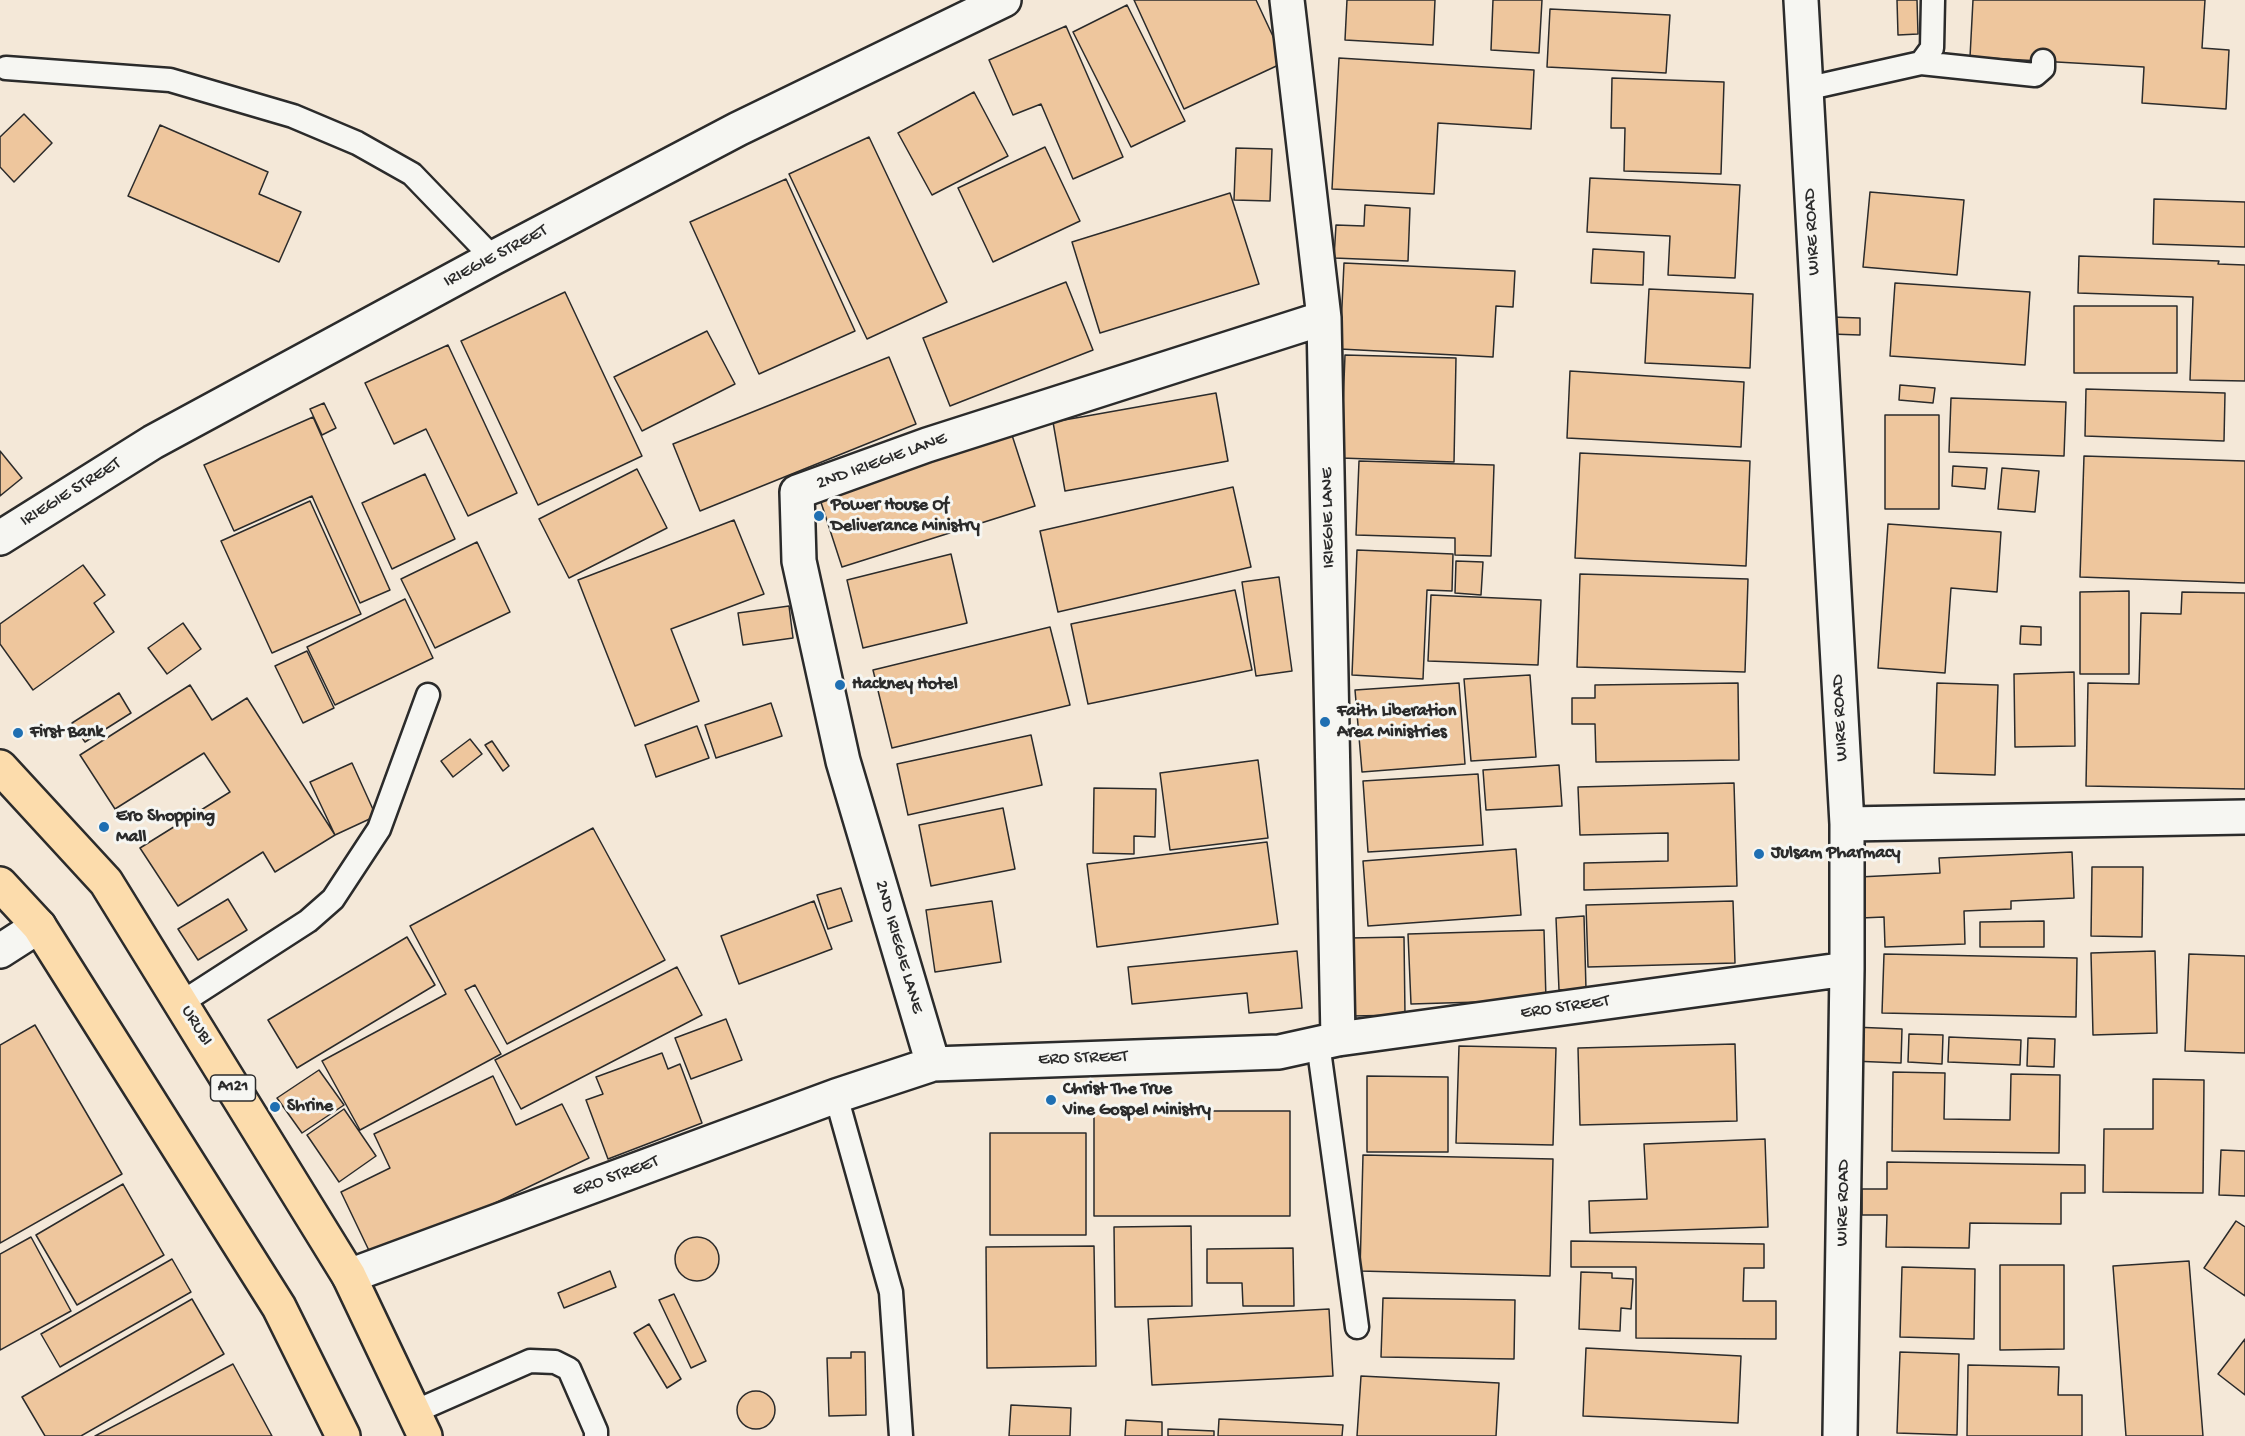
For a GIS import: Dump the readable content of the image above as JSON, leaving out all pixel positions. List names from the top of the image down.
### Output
{
  "streets": {
    "highway": ["URUBI", "A121"],
    "street": [
      "WIRE ROAD",
      "IRIEGIE STREET",
      "2ND IRIEGIE LANE",
      "IRIEGIE LANE",
      "ERO STREET"
    ]
  },
  "crossings": [
    ["WIRE ROAD", "ERO STREET"],
    ["2ND IRIEGIE LANE", "IRIEGIE LANE"],
    ["2ND IRIEGIE LANE", "ERO STREET"],
    ["IRIEGIE LANE", "ERO STREET"],
    ["ERO STREET", "URUBI"]
  ],
  "places": [
    "Power House Of Deliverance Ministry",
    "Hackney Hotel",
    "Faith Liberation Area Ministries",
    "First Bank",
    "Ero Shopping Mall",
    "Julsam Pharmacy",
    "Christ The True Vine Gospel Ministry",
    "Shrine"
  ]
}
